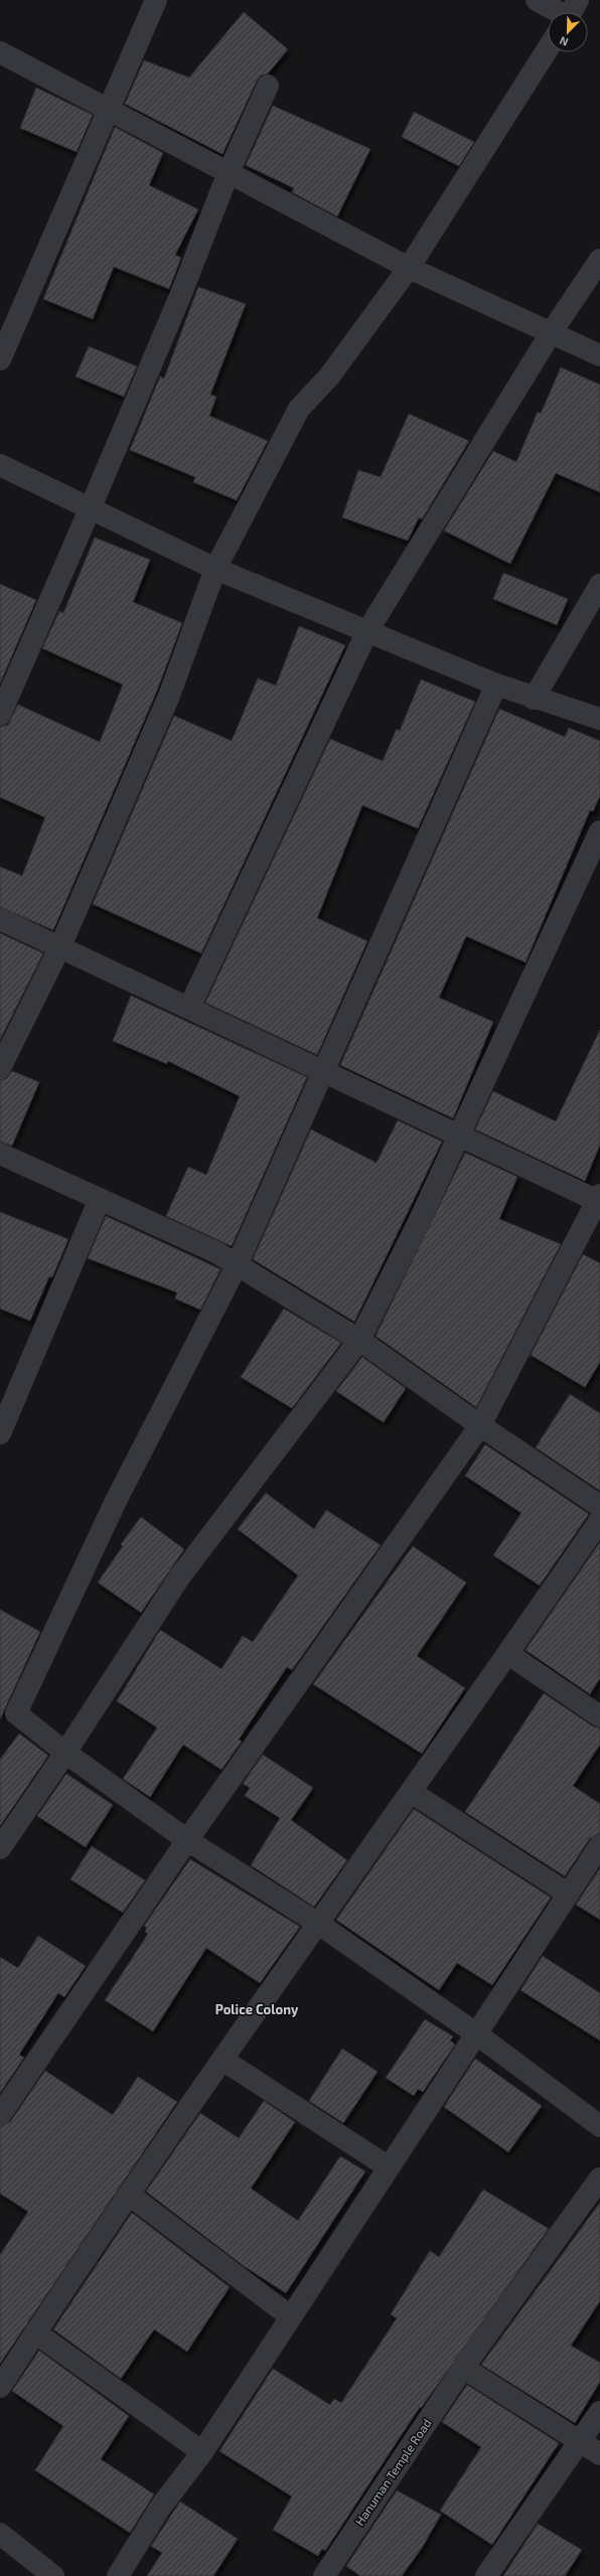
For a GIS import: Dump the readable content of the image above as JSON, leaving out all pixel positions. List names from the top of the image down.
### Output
{
  "streets": {
    "street": ["Hanuman Temple Road"]
  },
  "districts": ["Police Colony"],
  "north": "bottom left"
}
